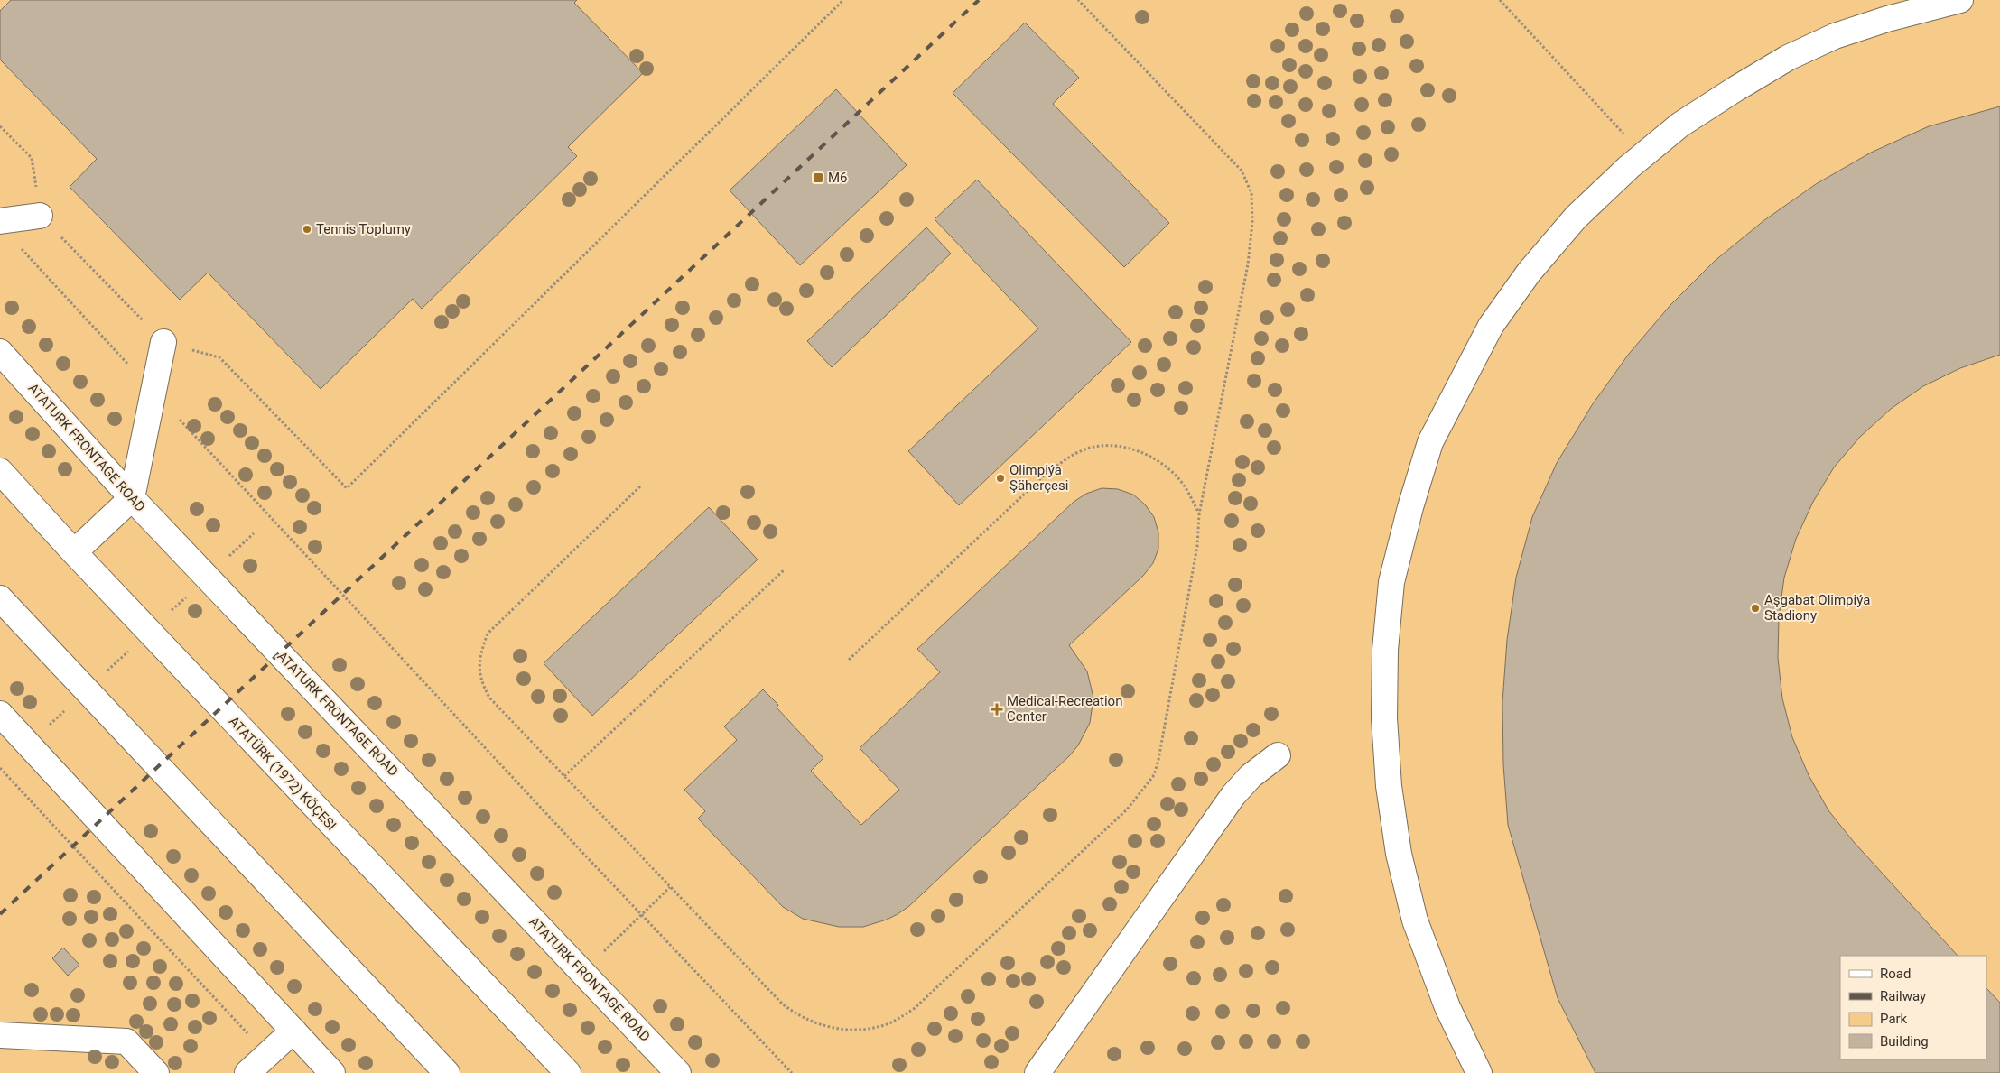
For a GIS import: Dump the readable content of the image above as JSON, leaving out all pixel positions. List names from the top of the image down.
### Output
{
  "streets": {
    "main road": ["ATATURK FRONTAGE ROAD", "ATATÜRK (1972) KÖÇESI"]
  },
  "places": {
    "transit": ["M6"],
    "other": ["Tennis Toplumy", "Olimpiýa Şäherçesi", "Aşgabat Olimpiýa Stadiony"],
    "health": ["Medical-Recreation Center"]
  },
  "legend": [
    "Road",
    "Railway",
    "Park",
    "Building"
  ]
}
